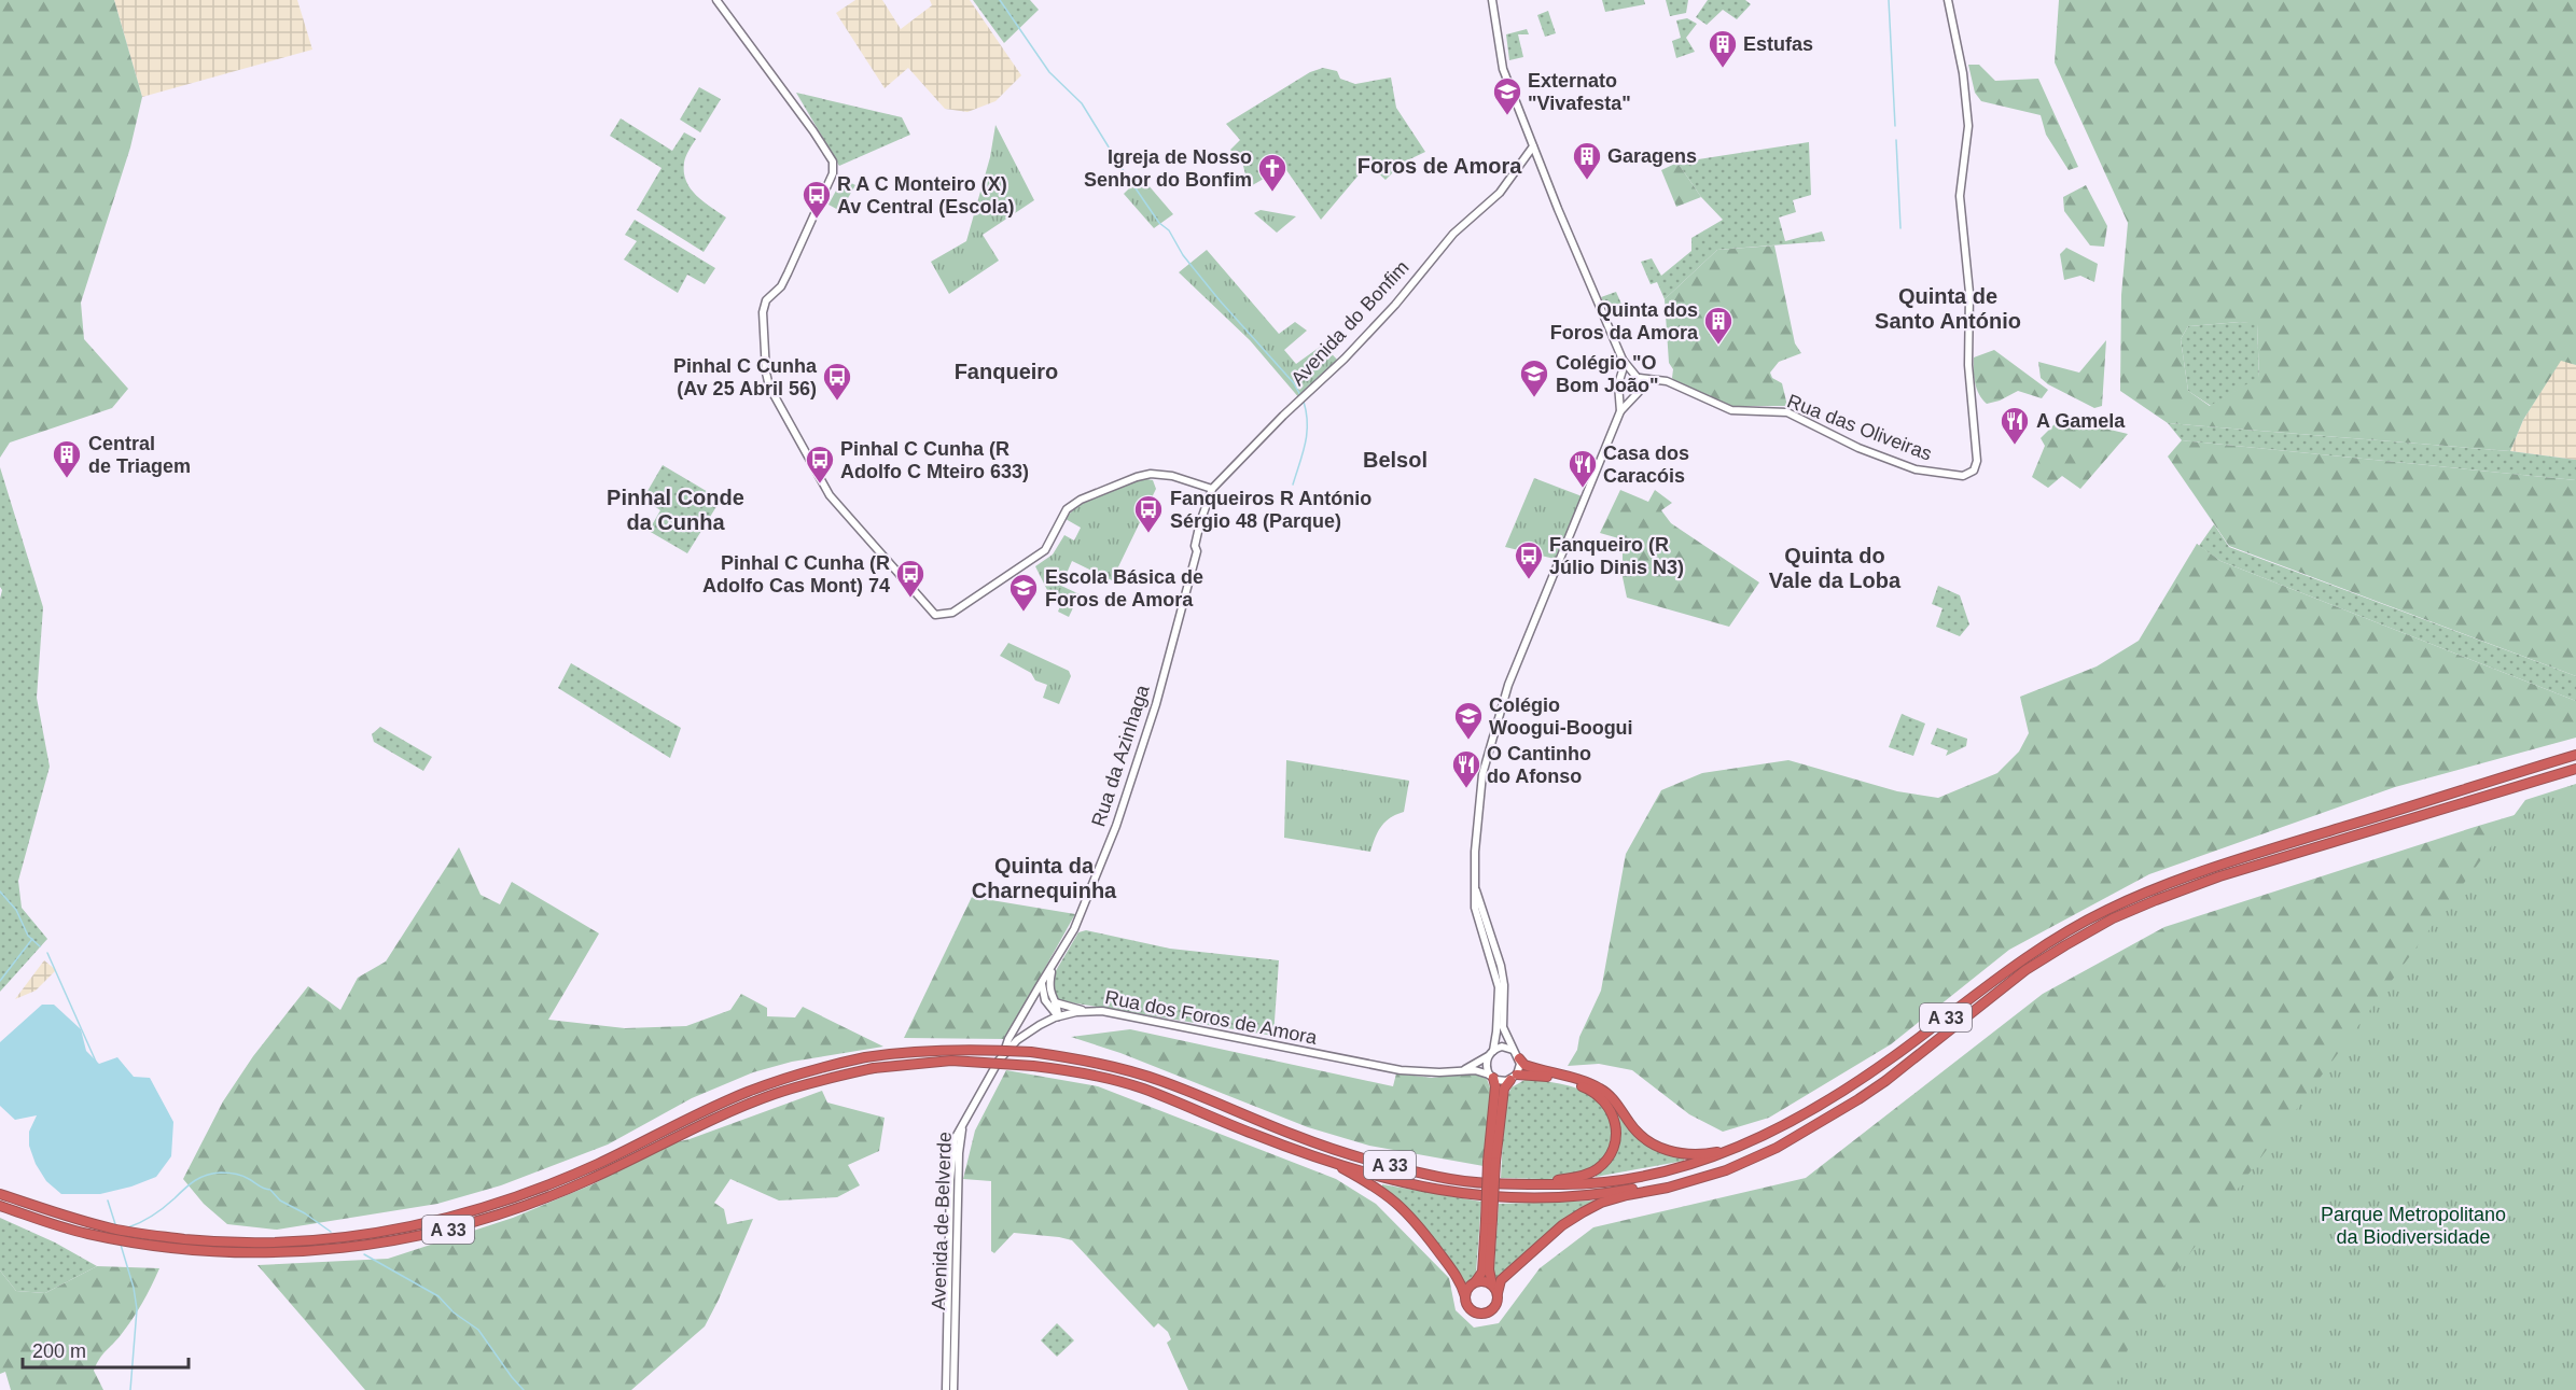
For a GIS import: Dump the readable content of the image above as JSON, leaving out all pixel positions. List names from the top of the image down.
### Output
{
  "streets": {
    "highway": ["A 33"],
    "street": [
      "Avenida do Bonfim",
      "Rua das Oliveiras",
      "Rua da Azinhaga",
      "Rua dos Foros de Amora",
      "Avenida de Belverde"
    ]
  },
  "crossings": [
    ["Avenida do Bonfim", "Rua da Azinhaga"],
    ["Rua da Azinhaga", "Rua dos Foros de Amora"],
    ["Rua dos Foros de Amora", "Avenida de Belverde"]
  ],
  "districts": [
    "Foros de Amora",
    "Quinta de Santo António",
    "Fanqueiro",
    "Belsol",
    "Pinhal Conde da Cunha",
    "Quinta do Vale da Loba",
    "Quinta da Charnequinha"
  ],
  "parks": ["Parque Metropolitano da Biodiversidade"],
  "places": {
    "building": [
      "Estufas",
      "Garagens",
      "Quinta dos Foros da Amora",
      "Central de Triagem"
    ],
    "school or university": [
      "Externato \"Vivafesta\"",
      "Colégio \"O Bom João\"",
      "Escola Básica de Foros de Amora",
      "Colégio Woogui-Boogui"
    ],
    "church": ["Igreja de Nosso Senhor do Bonfim"],
    "bus stop": [
      "R A C Monteiro (X) Av Central (Escola)",
      "Pinhal C Cunha (Av 25 Abril 56)",
      "Pinhal C Cunha (R Adolfo C Mteiro 633)",
      "Fanqueiros R António Sérgio 48 (Parque)",
      "Fanqueiro (R Júlio Dinis N3)",
      "Pinhal C Cunha (R Adolfo Cas Mont) 74"
    ],
    "restaurant": ["A Gamela", "Casa dos Caracóis", "O Cantinho do Afonso"]
  },
  "scale_bar": "200 m"
}
